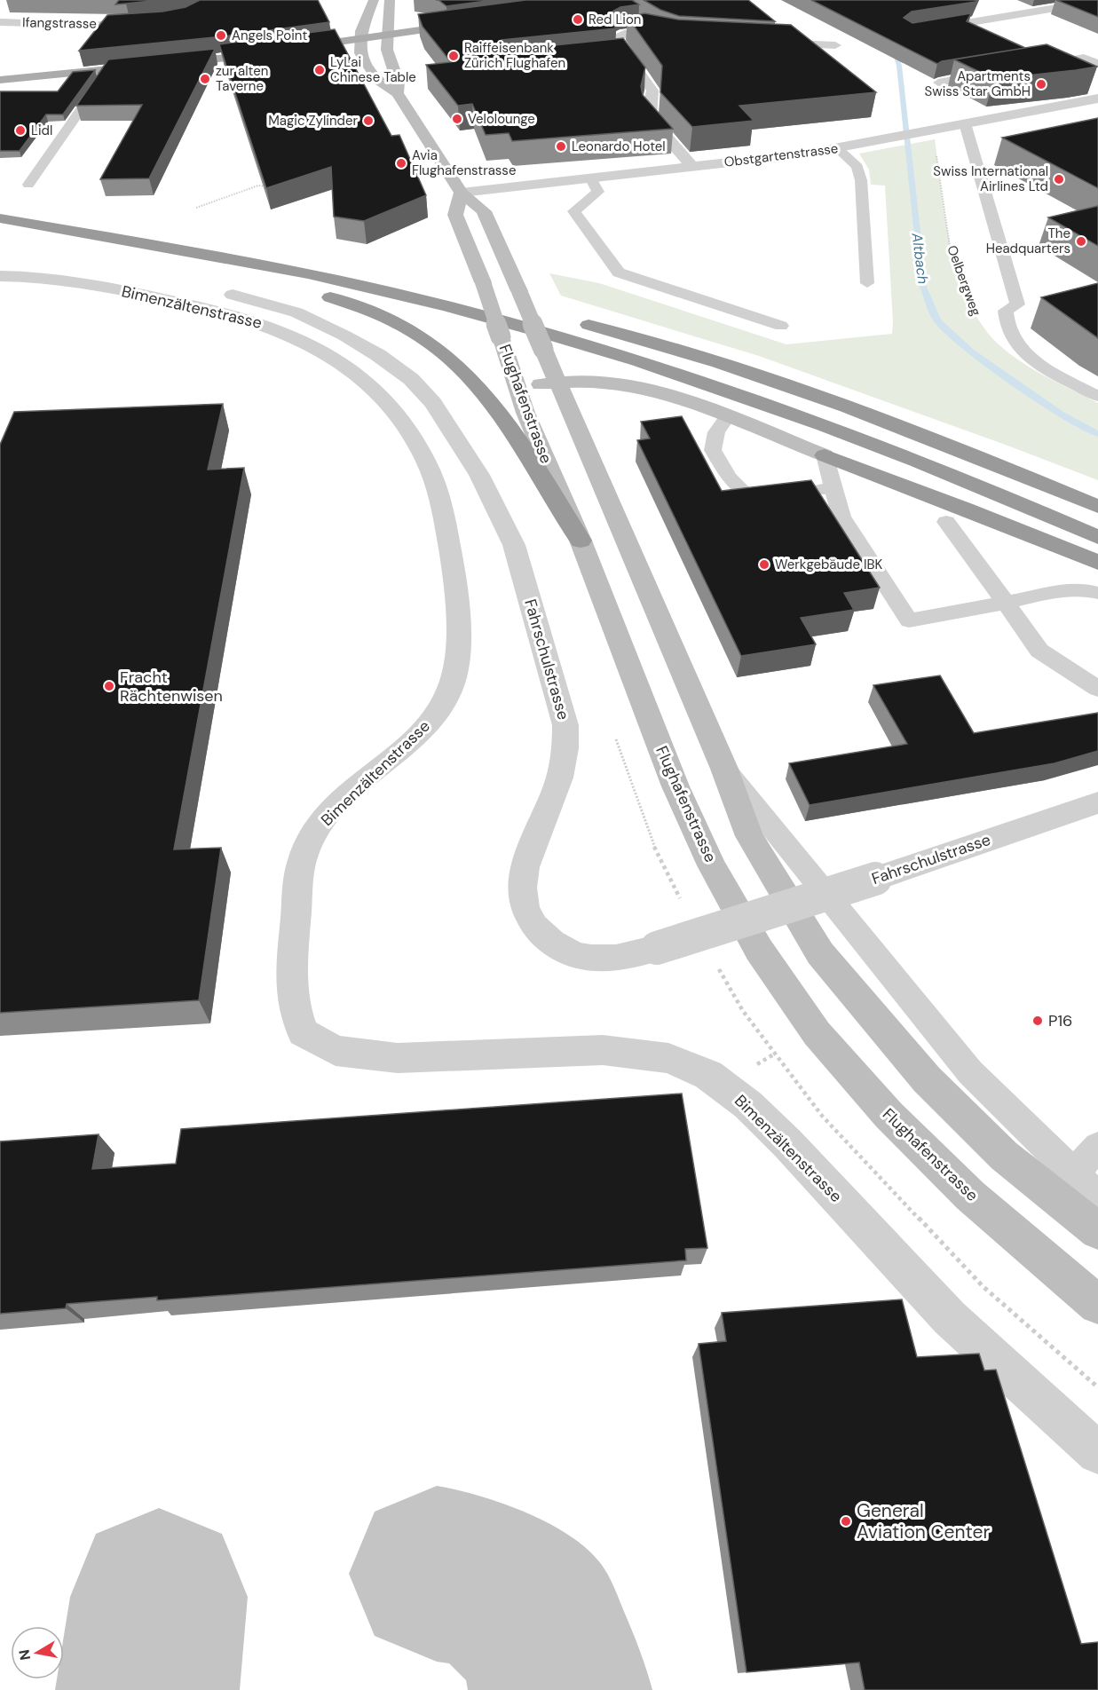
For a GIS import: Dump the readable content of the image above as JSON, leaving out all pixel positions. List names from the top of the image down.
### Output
{
  "streets": {
    "main road": ["Flughafenstrasse"],
    "street": [
      "Ifangstrasse",
      "Obstgartenstrasse",
      "Bimenzältenstrasse",
      "Fahrschulstrasse"
    ],
    "path": ["Oelbergweg"]
  },
  "crossings": [
    ["Obstgartenstrasse", "Oelbergweg"],
    ["Obstgartenstrasse", "Flughafenstrasse"]
  ],
  "water": ["Altbach"],
  "places": [
    "Red Lion",
    "Angels Point",
    "Raiffeisenbank Zürich Flughafen",
    "LyLai Chinese Table",
    "zur alten Taverne",
    "Apartments Swiss Star GmbH",
    "Velolounge",
    "Magic Zylinder",
    "Lidl",
    "Leonardo Hotel",
    "Avia Flughafenstrasse",
    "Swiss International Airlines Ltd",
    "The Headquarters",
    "Werkgebäude IBK",
    "Fracht Rächtenwisen",
    "P16",
    "General Aviation Center"
  ],
  "north": "left"
}
